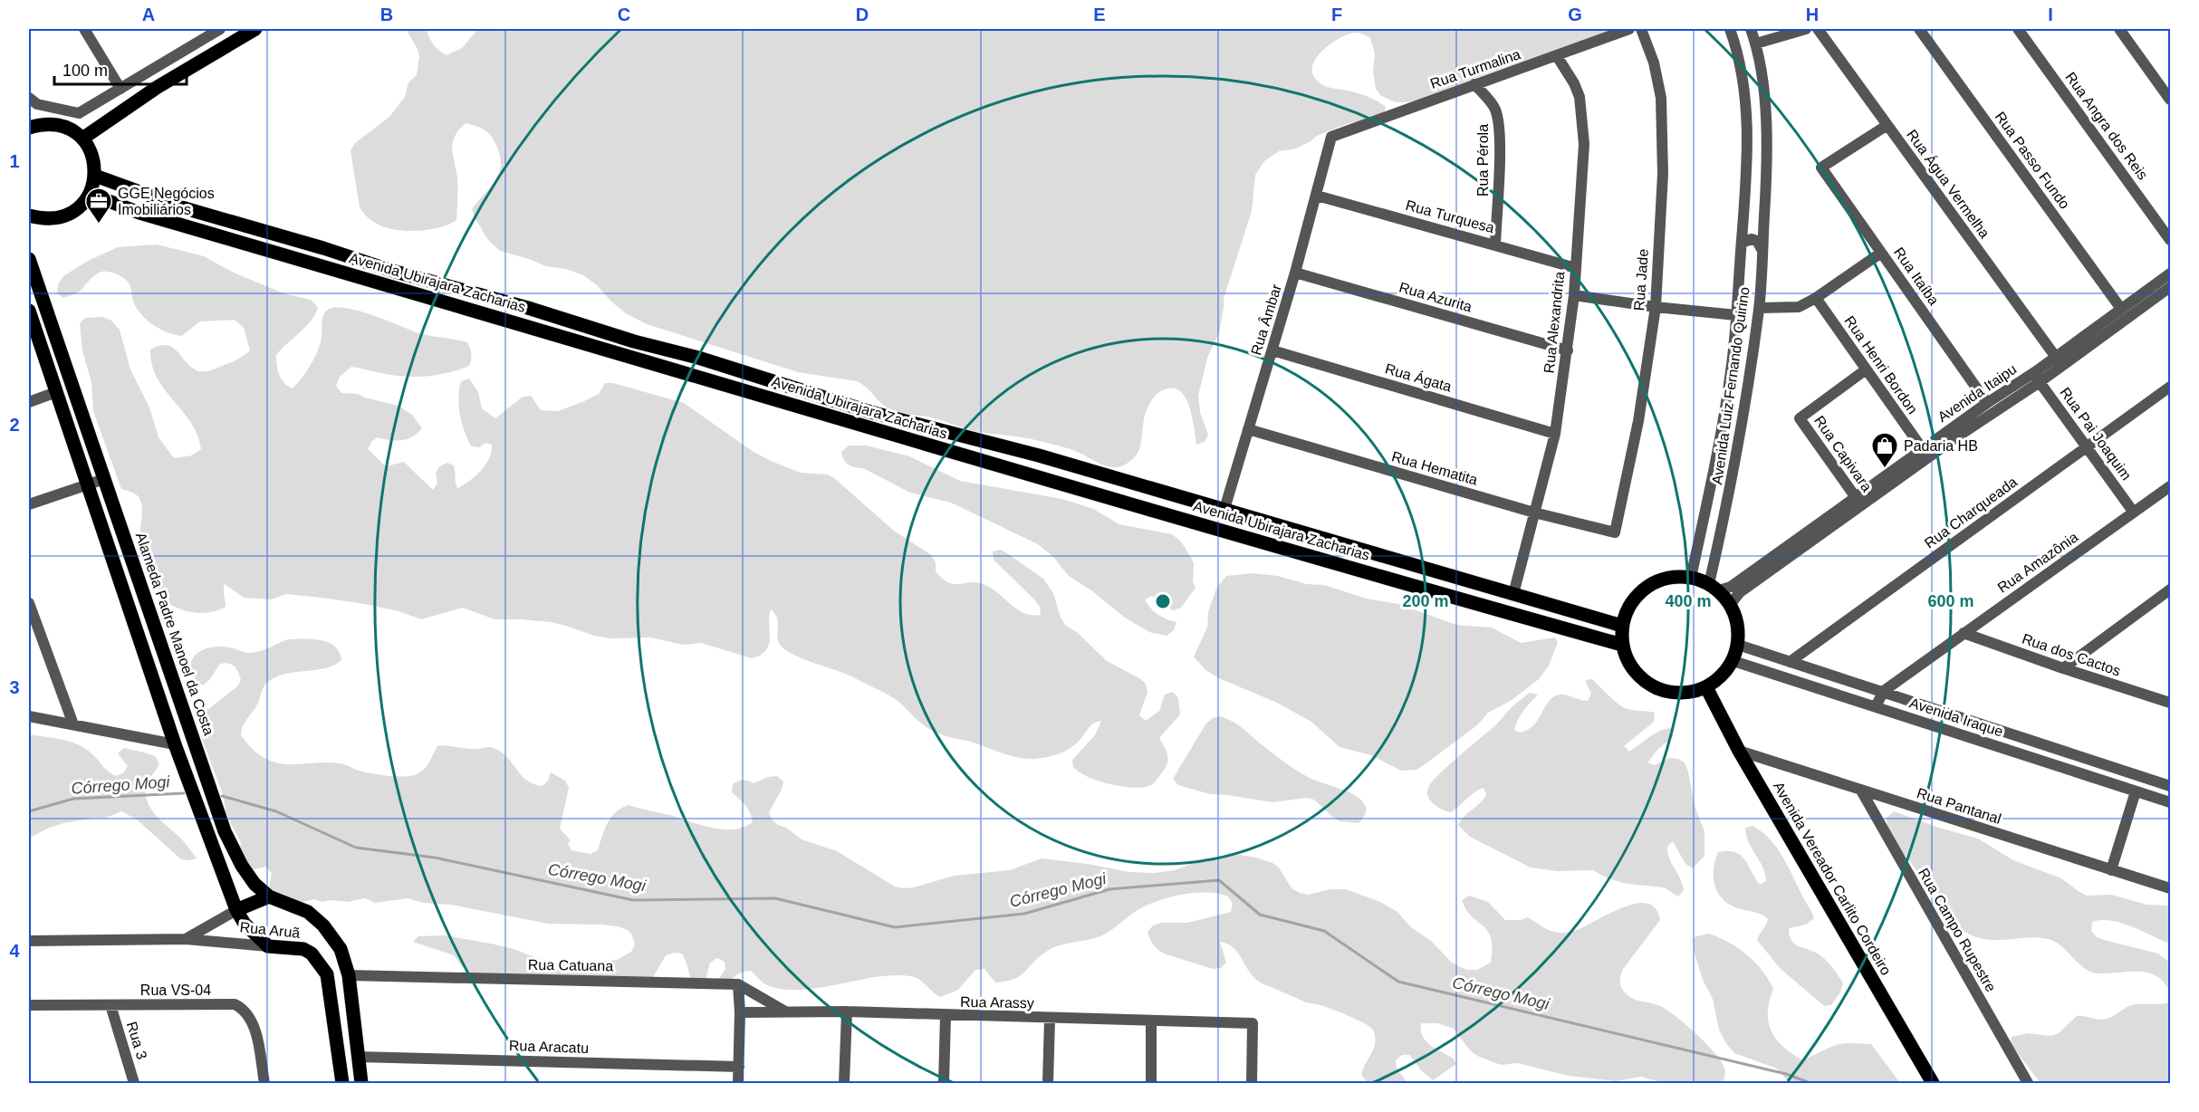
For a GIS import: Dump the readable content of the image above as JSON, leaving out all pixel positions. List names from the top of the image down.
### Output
{
  "streets": {
    "main road": [
      "Avenida Ubirajara Zacharias",
      "Alameda Padre Manoel da Costa",
      "Avenida Vereador Carlito Cordeiro",
      "Rua Aruã"
    ],
    "street": [
      "Rua Turmalina",
      "Rua Angra dos Reis",
      "Rua Pérola",
      "Rua Passo Fundo",
      "Rua Água Vermelha",
      "Rua Turquesa",
      "Rua Itaíba",
      "Rua Jade",
      "Rua Azurita",
      "Rua Âmbar",
      "Rua Alexandrita",
      "Rua Henri Bordon",
      "Rua Ágata",
      "Avenida Luiz Fernando Quirino",
      "Avenida Itaipu",
      "Rua Pai Joaquim",
      "Rua Capivara",
      "Rua Hematita",
      "Rua Charqueada",
      "Rua Amazônia",
      "Rua dos Cactos",
      "Avenida Iraque",
      "Rua Pantanal",
      "Rua Campo Rupestre",
      "Rua Catuana",
      "Rua VS-04",
      "Rua Arassy",
      "Rua 3",
      "Rua Aracatu"
    ]
  },
  "crossings": [
    ["Rua Turmalina", "Rua Pérola"],
    ["Rua Turmalina", "Rua Âmbar"],
    ["Rua Turmalina", "Rua Alexandrita"],
    ["Rua Pérola", "Rua Turquesa"],
    ["Rua Passo Fundo", "Avenida Itaipu"],
    ["Rua Água Vermelha", "Rua Itaíba"],
    ["Rua Água Vermelha", "Avenida Itaipu"],
    ["Rua Turquesa", "Rua Âmbar"],
    ["Rua Turquesa", "Rua Alexandrita"],
    ["Rua Itaíba", "Avenida Itaipu"],
    ["Rua Jade", "Rua Hematita"],
    ["Avenida Ubirajara Zacharias", "Rua Âmbar"],
    ["Avenida Ubirajara Zacharias", "Rua Alexandrita"],
    ["Avenida Ubirajara Zacharias", "Avenida Luiz Fernando Quirino"],
    ["Avenida Ubirajara Zacharias", "Avenida Itaipu"],
    ["Avenida Ubirajara Zacharias", "Avenida Iraque"],
    ["Avenida Ubirajara Zacharias", "Avenida Vereador Carlito Cordeiro"],
    ["Rua Azurita", "Rua Âmbar"],
    ["Rua Azurita", "Rua Alexandrita"],
    ["Rua Âmbar", "Rua Ágata"],
    ["Rua Âmbar", "Rua Hematita"],
    ["Rua Alexandrita", "Rua Ágata"],
    ["Rua Alexandrita", "Rua Hematita"],
    ["Rua Henri Bordon", "Avenida Itaipu"],
    ["Rua Henri Bordon", "Rua Capivara"],
    ["Avenida Luiz Fernando Quirino", "Avenida Itaipu"],
    ["Avenida Luiz Fernando Quirino", "Avenida Iraque"],
    ["Avenida Luiz Fernando Quirino", "Avenida Vereador Carlito Cordeiro"],
    ["Avenida Itaipu", "Rua Pai Joaquim"],
    ["Avenida Itaipu", "Rua Capivara"],
    ["Avenida Itaipu", "Avenida Iraque"],
    ["Avenida Itaipu", "Avenida Vereador Carlito Cordeiro"],
    ["Rua Pai Joaquim", "Rua Charqueada"],
    ["Rua Pai Joaquim", "Rua Amazônia"],
    ["Rua Charqueada", "Avenida Iraque"],
    ["Rua Amazônia", "Rua dos Cactos"],
    ["Rua Amazônia", "Avenida Iraque"],
    ["Alameda Padre Manoel da Costa", "Rua Catuana"],
    ["Avenida Iraque", "Avenida Vereador Carlito Cordeiro"],
    ["Rua Pantanal", "Avenida Vereador Carlito Cordeiro"],
    ["Rua Pantanal", "Rua Campo Rupestre"],
    ["Rua Catuana", "Rua Arassy"],
    ["Rua VS-04", "Rua 3"]
  ],
  "water": ["Córrego Mogi"],
  "places": {
    "office": ["GGE Negócios Imobiliários"],
    "shop": ["Padaria HB"]
  },
  "scale_bar": "100 m",
  "grid": {
    "columns": [
      "A",
      "B",
      "C",
      "D",
      "E",
      "F",
      "G",
      "H",
      "I"
    ],
    "rows": [
      "1",
      "2",
      "3",
      "4"
    ]
  },
  "rings": ["200 m", "400 m", "600 m"]
}
